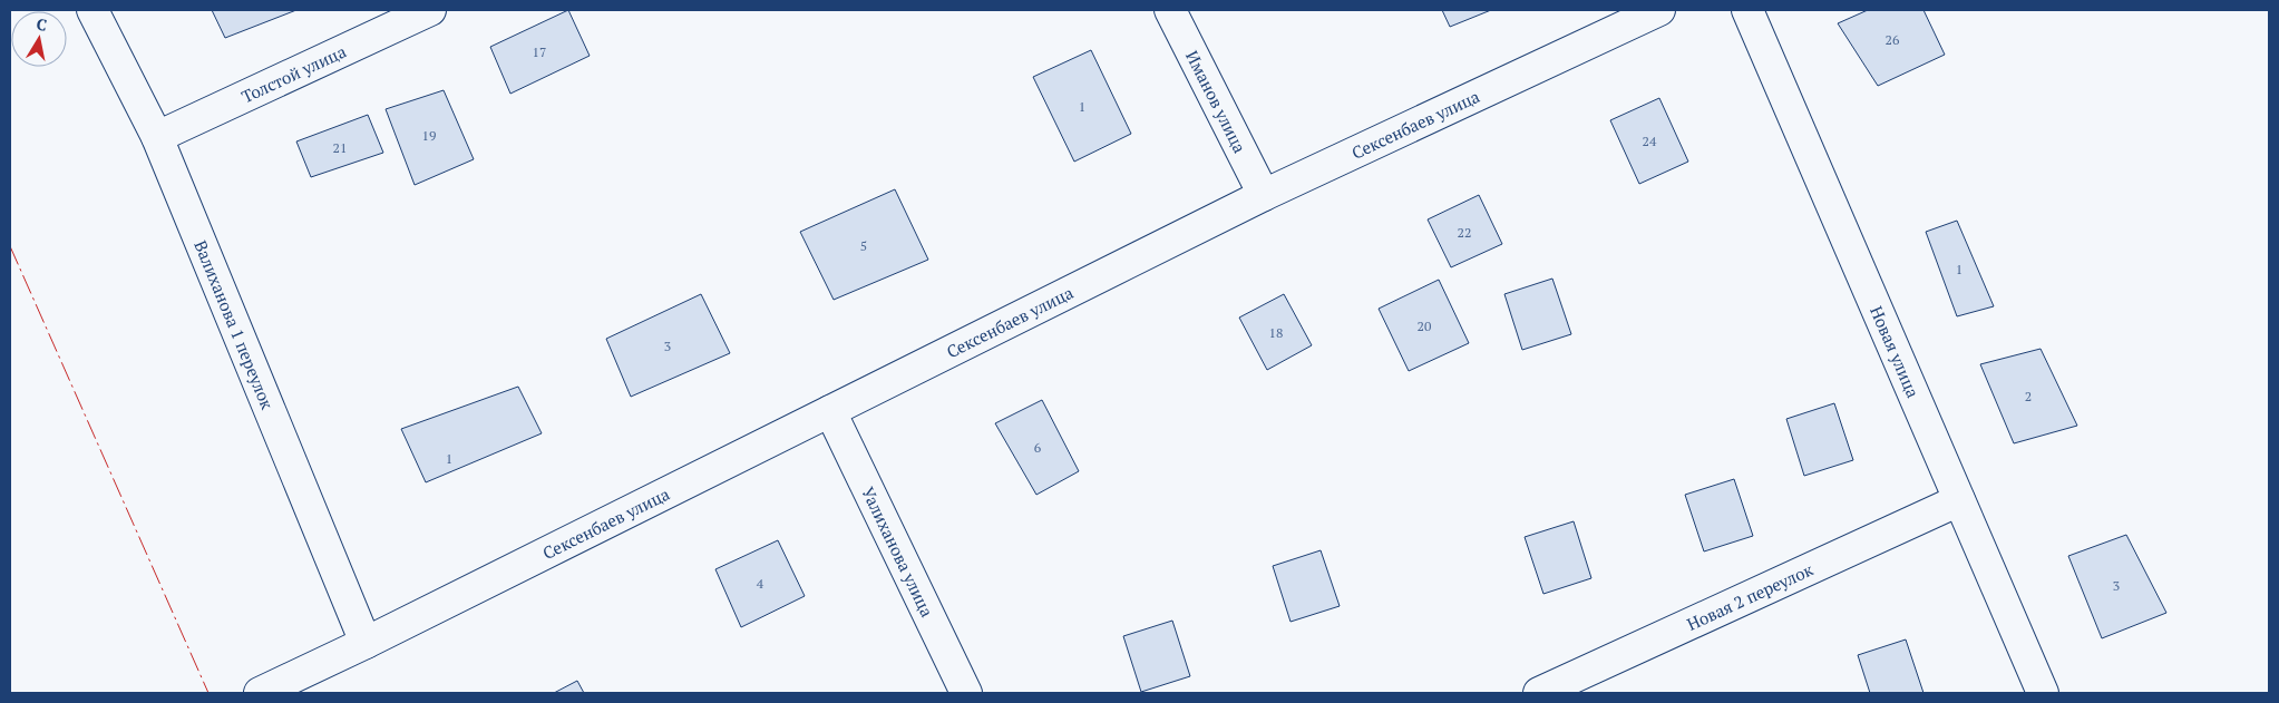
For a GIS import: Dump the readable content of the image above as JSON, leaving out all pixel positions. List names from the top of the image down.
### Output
{
  "streets": {
    "street": [
      "Толстой улица",
      "Иманов улица",
      "Сексенбаев улица",
      "Валиханова 1 переулок",
      "Новая улица",
      "Уалиханова улица",
      "Новая 2 переулок"
    ]
  },
  "crossings": [
    ["Толстой улица", "Валиханова 1 переулок"],
    ["Иманов улица", "Сексенбаев улица"],
    ["Сексенбаев улица", "Валиханова 1 переулок"],
    ["Сексенбаев улица", "Уалиханова улица"],
    ["Новая улица", "Новая 2 переулок"]
  ],
  "house_numbers": [
    "26",
    "17",
    "1",
    "19",
    "24",
    "21",
    "22",
    "5",
    "1",
    "20",
    "18",
    "3",
    "2",
    "6",
    "1",
    "4",
    "3"
  ],
  "north": "top"
}
